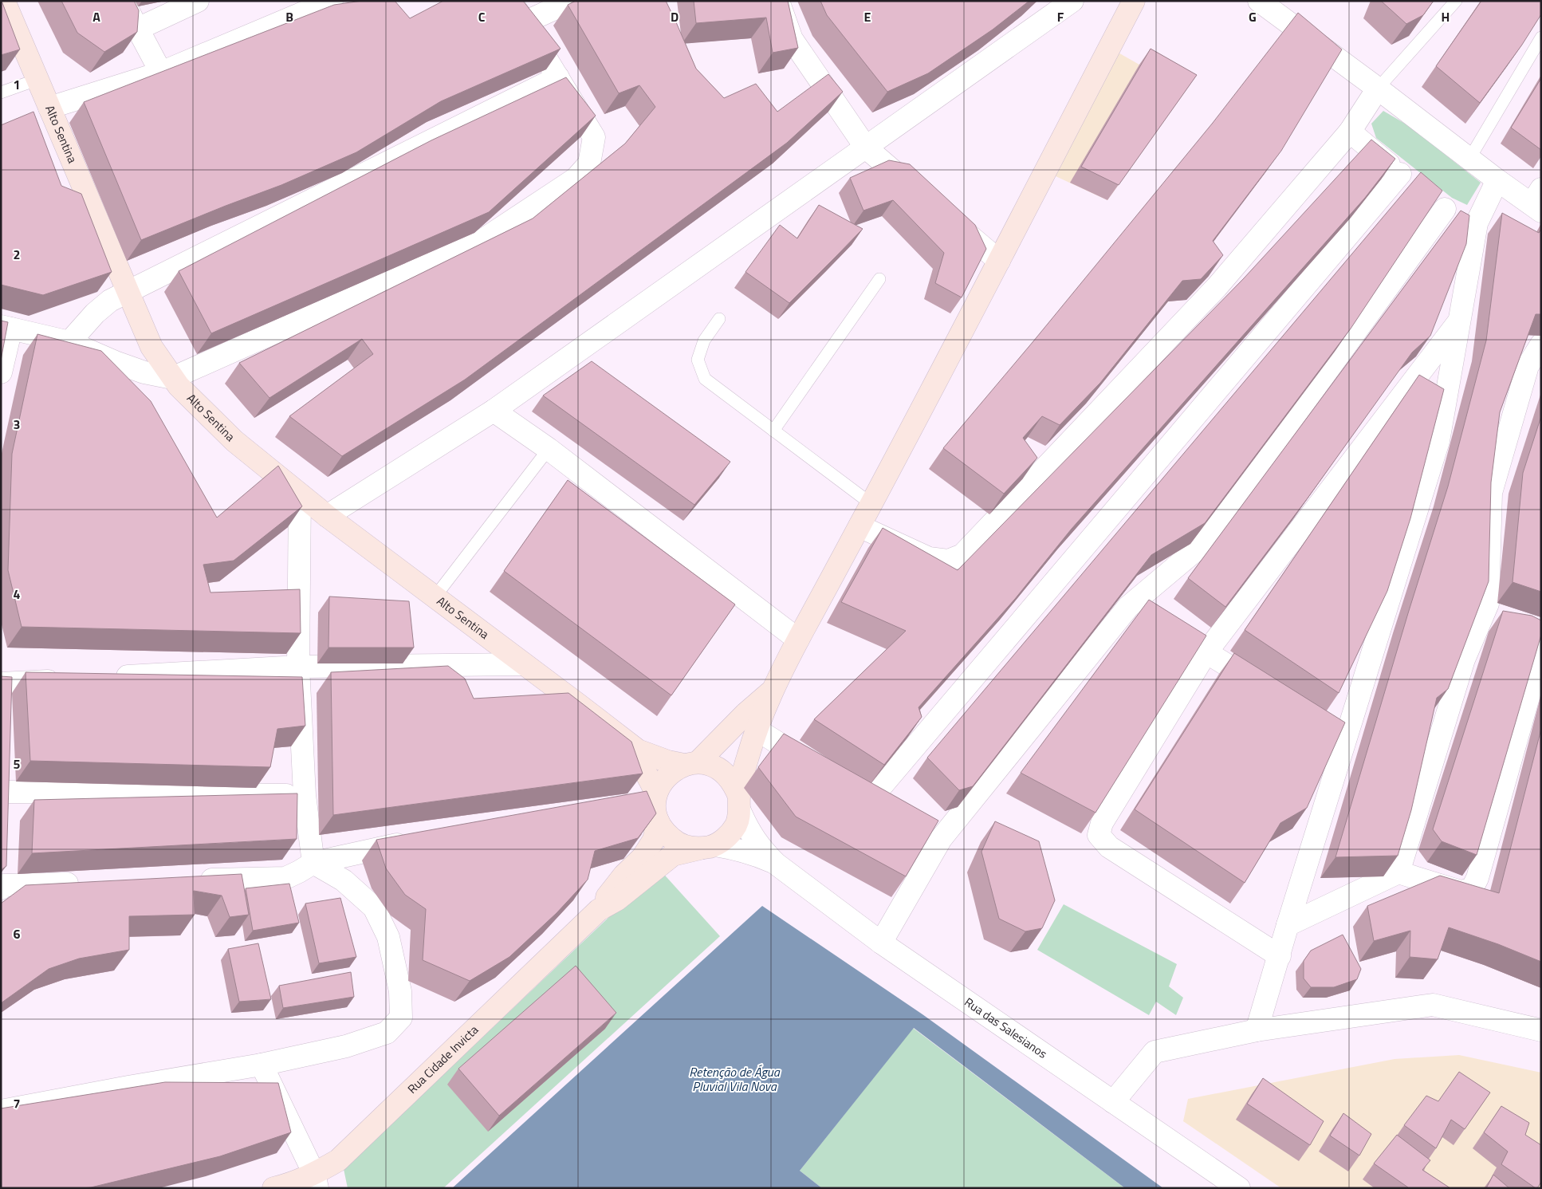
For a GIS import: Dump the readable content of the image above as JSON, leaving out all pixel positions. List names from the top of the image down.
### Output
{
  "streets": {
    "main road": ["Alto Sentina", "Rua Cidade Invicta"],
    "street": ["Rua das Salesianos"]
  },
  "crossings": [
    ["Alto Sentina", "Rua das Salesianos"],
    ["Alto Sentina", "Rua Cidade Invicta"],
    ["Rua das Salesianos", "Rua Cidade Invicta"]
  ],
  "water": ["Retenção de Água Pluvial Vila Nova"],
  "grid": {
    "columns": [
      "A",
      "B",
      "C",
      "D",
      "E",
      "F",
      "G",
      "H"
    ],
    "rows": [
      "1",
      "2",
      "3",
      "4",
      "5",
      "6",
      "7"
    ]
  }
}
